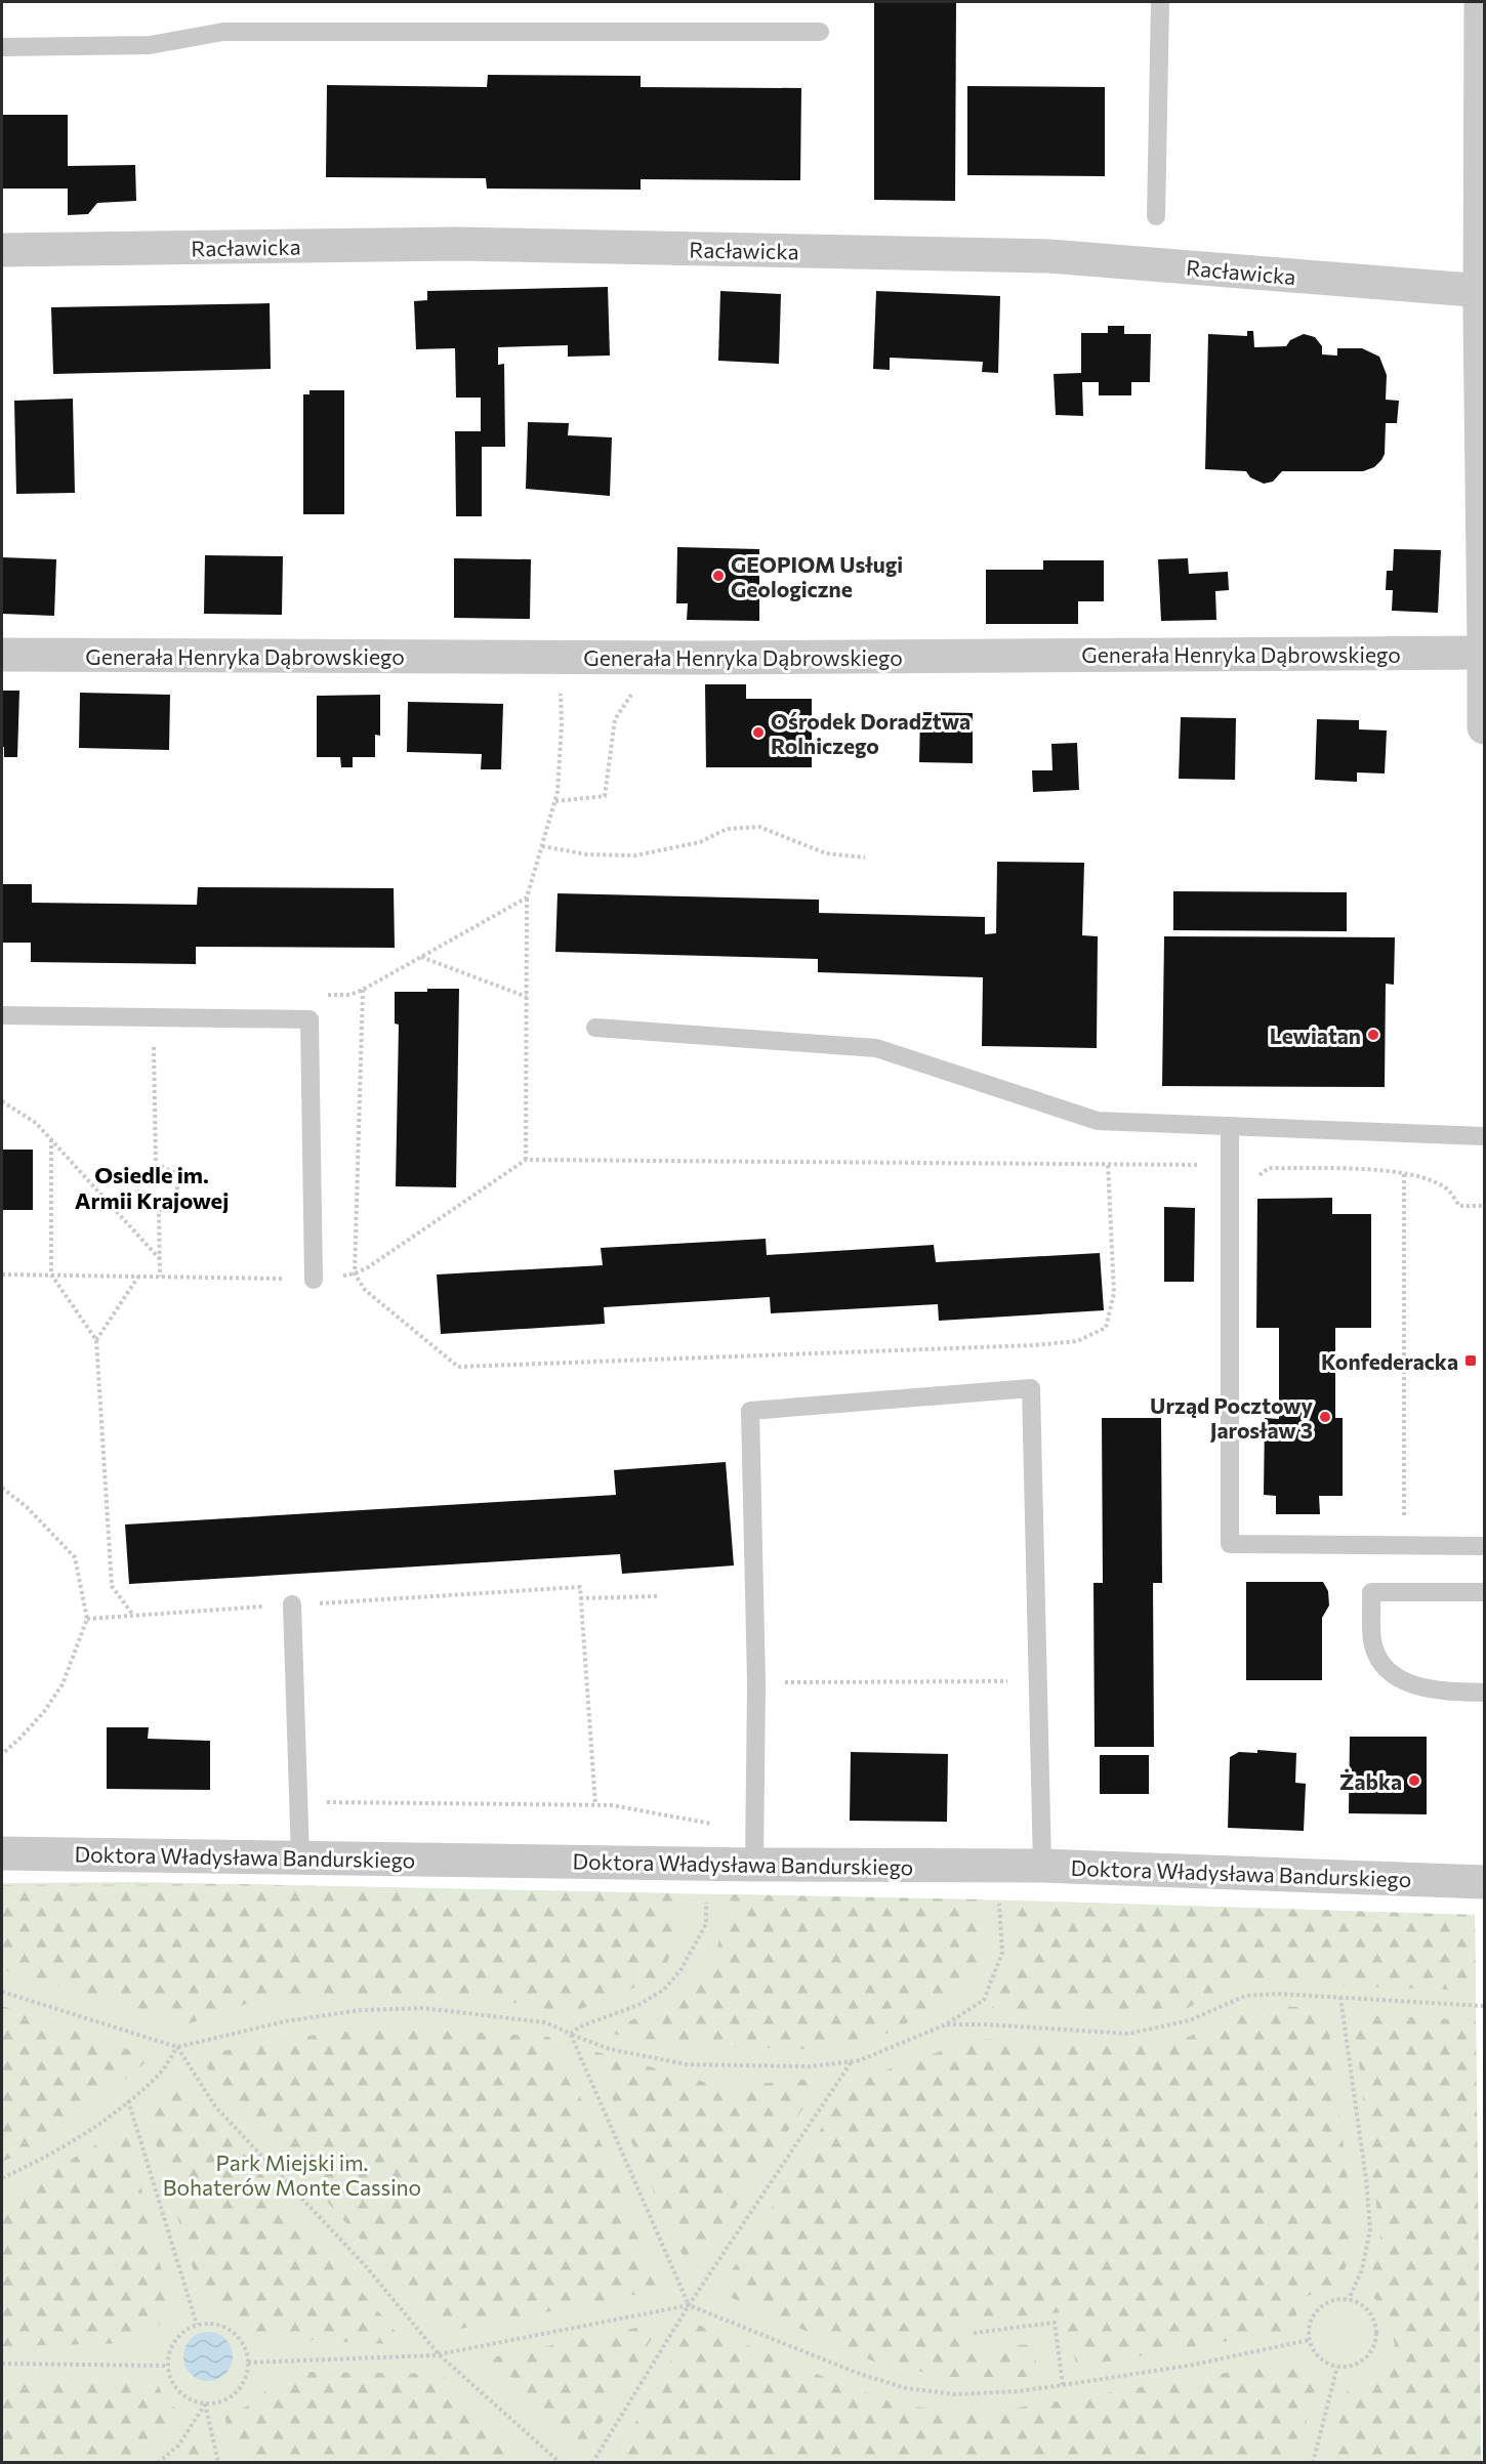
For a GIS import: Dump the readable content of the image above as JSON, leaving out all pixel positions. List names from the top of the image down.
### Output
{
  "streets": {
    "street": ["Racławicka", "Generała Henryka Dąbrowskiego", "Doktora Władysława Bandurskiego"]
  },
  "districts": ["Osiedle im. Armii Krajowej"],
  "parks": ["Park Miejski im. Bohaterów Monte Cassino"],
  "places": {
    "other": [
      "GEOPIOM Usługi Geologiczne",
      "Ośrodek Doradztwa Rolniczego",
      "Lewiatan",
      "Urząd Pocztowy Jarosław 3",
      "Żabka"
    ],
    "transit": ["Konfederacka"]
  }
}
